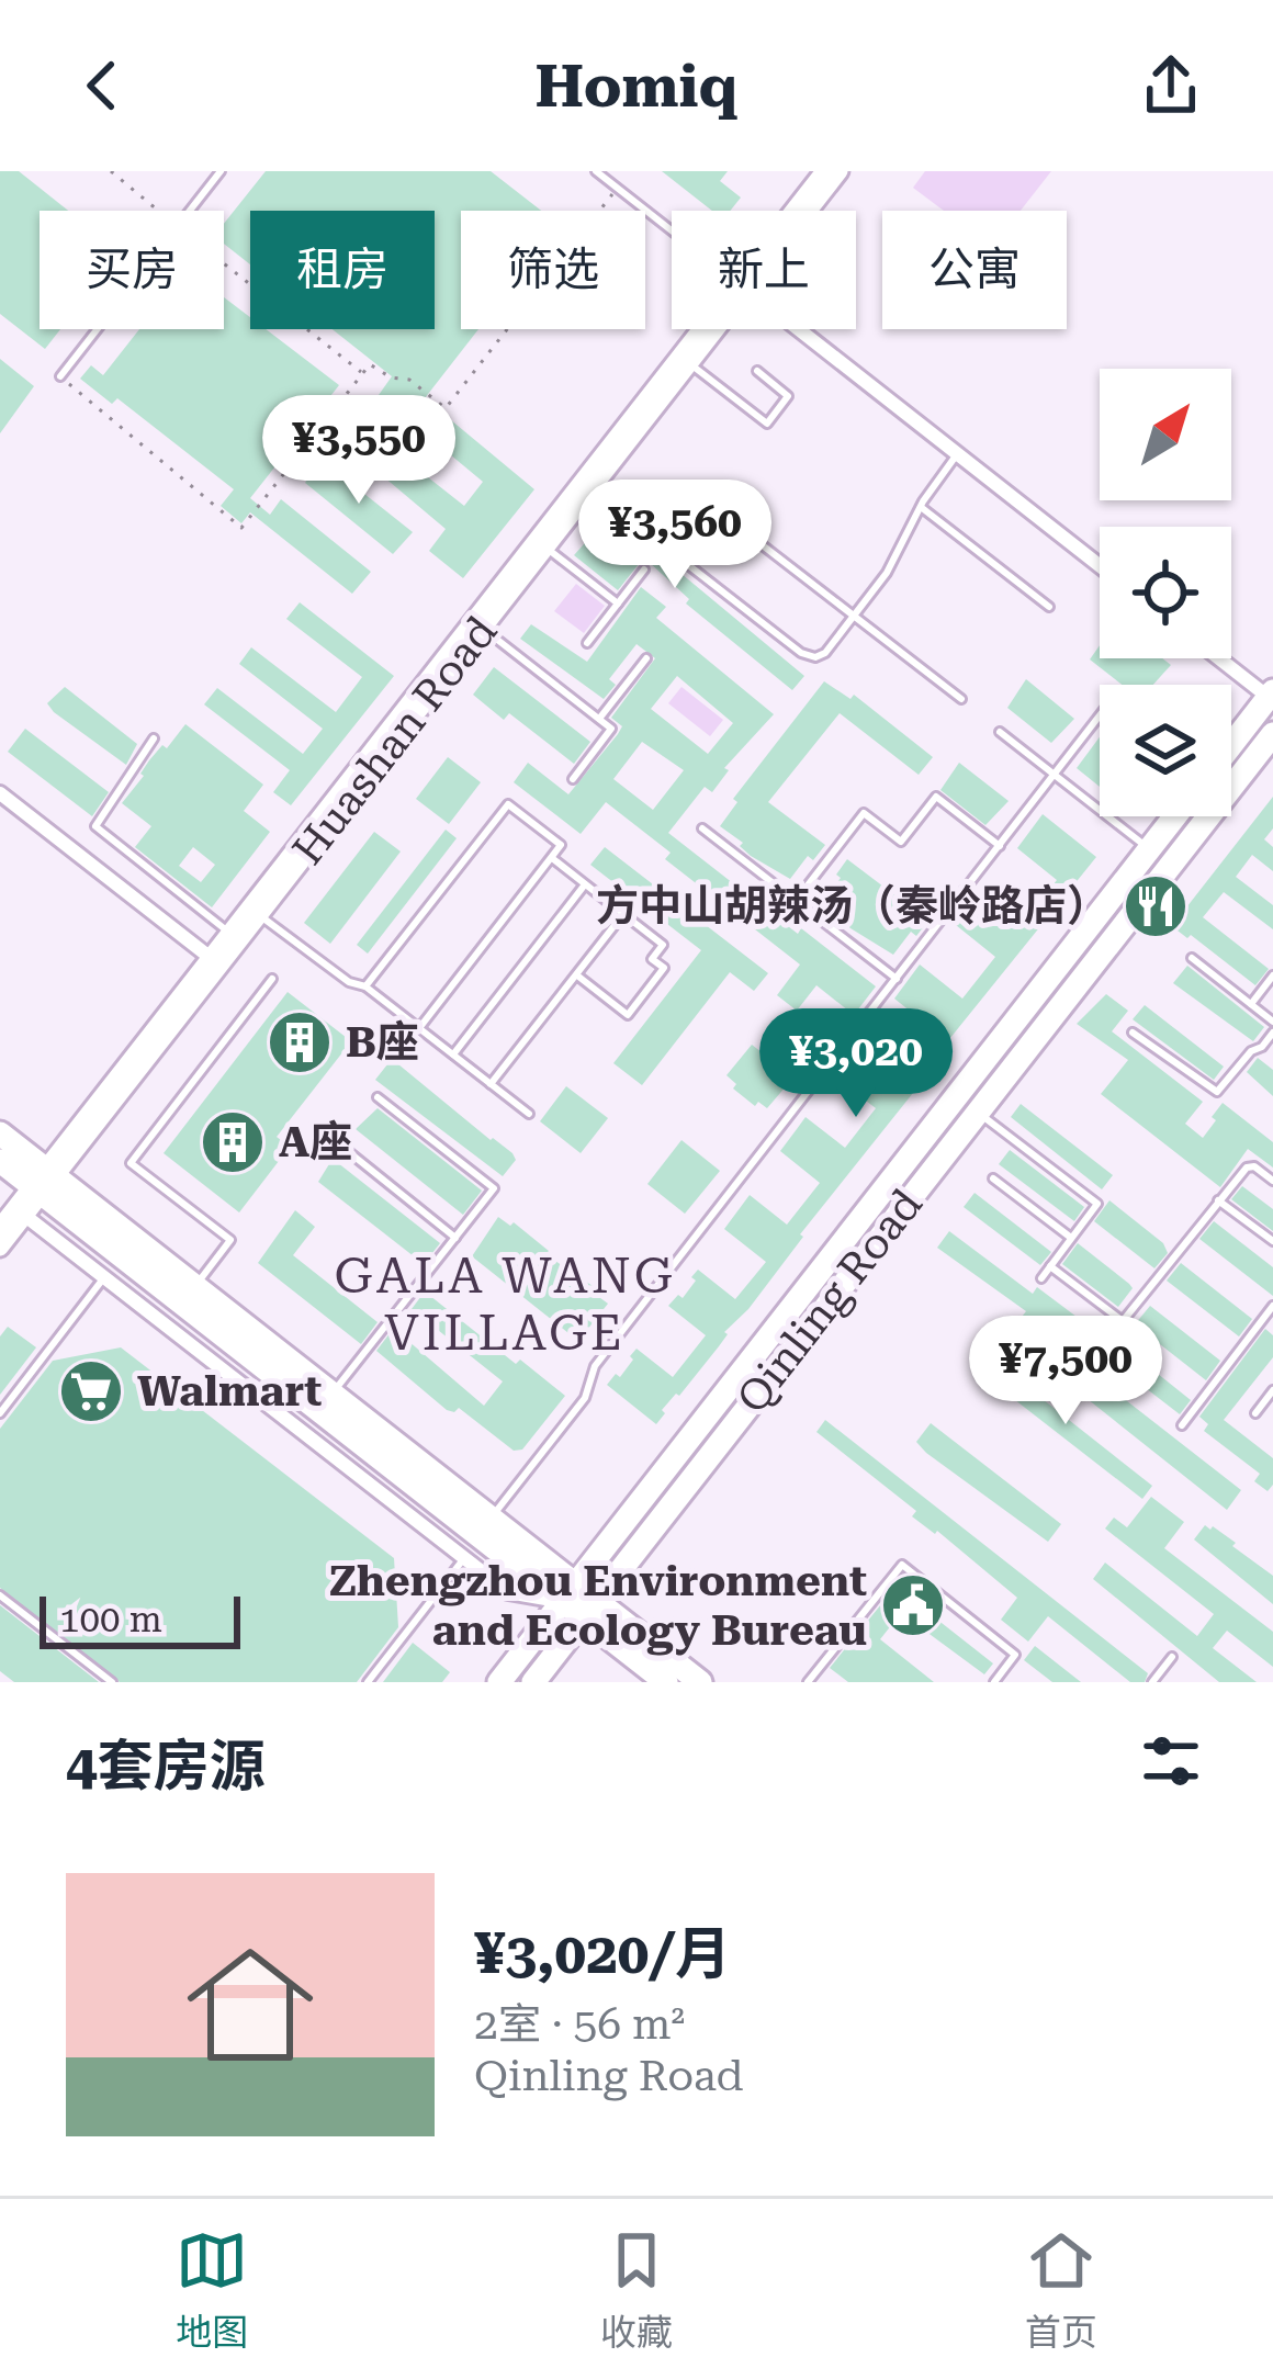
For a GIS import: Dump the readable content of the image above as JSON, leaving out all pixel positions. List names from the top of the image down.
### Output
{
  "streets": {
    "main road": ["Qinling Road"],
    "street": ["Huashan Road"]
  },
  "districts": ["GALA WANG VILLAGE"],
  "places": {
    "restaurant": ["方中山胡辣汤（秦岭路店）"],
    "building": ["B座", "A座"],
    "supermarket": ["Walmart"],
    "public building": ["Zhengzhou Environment and Ecology Bureau"]
  },
  "scale_bar": "100 m",
  "north": "top right",
  "page": {
    "header": "Homiq",
    "chip": [
      "买房",
      "租房",
      "筛选",
      "新上",
      "公寓"
    ],
    "price": [
      "¥3,550",
      "¥3,560",
      "¥3,020",
      "¥7,500"
    ],
    "scale": "100 m",
    "heading": "4套房源",
    "list": [
      {
        "name": "¥3,020/月",
        "note": "2室 · 56 m² · Qinling Road"
      }
    ],
    "tabs": ["地图", "收藏", "首页"]
  }
}
